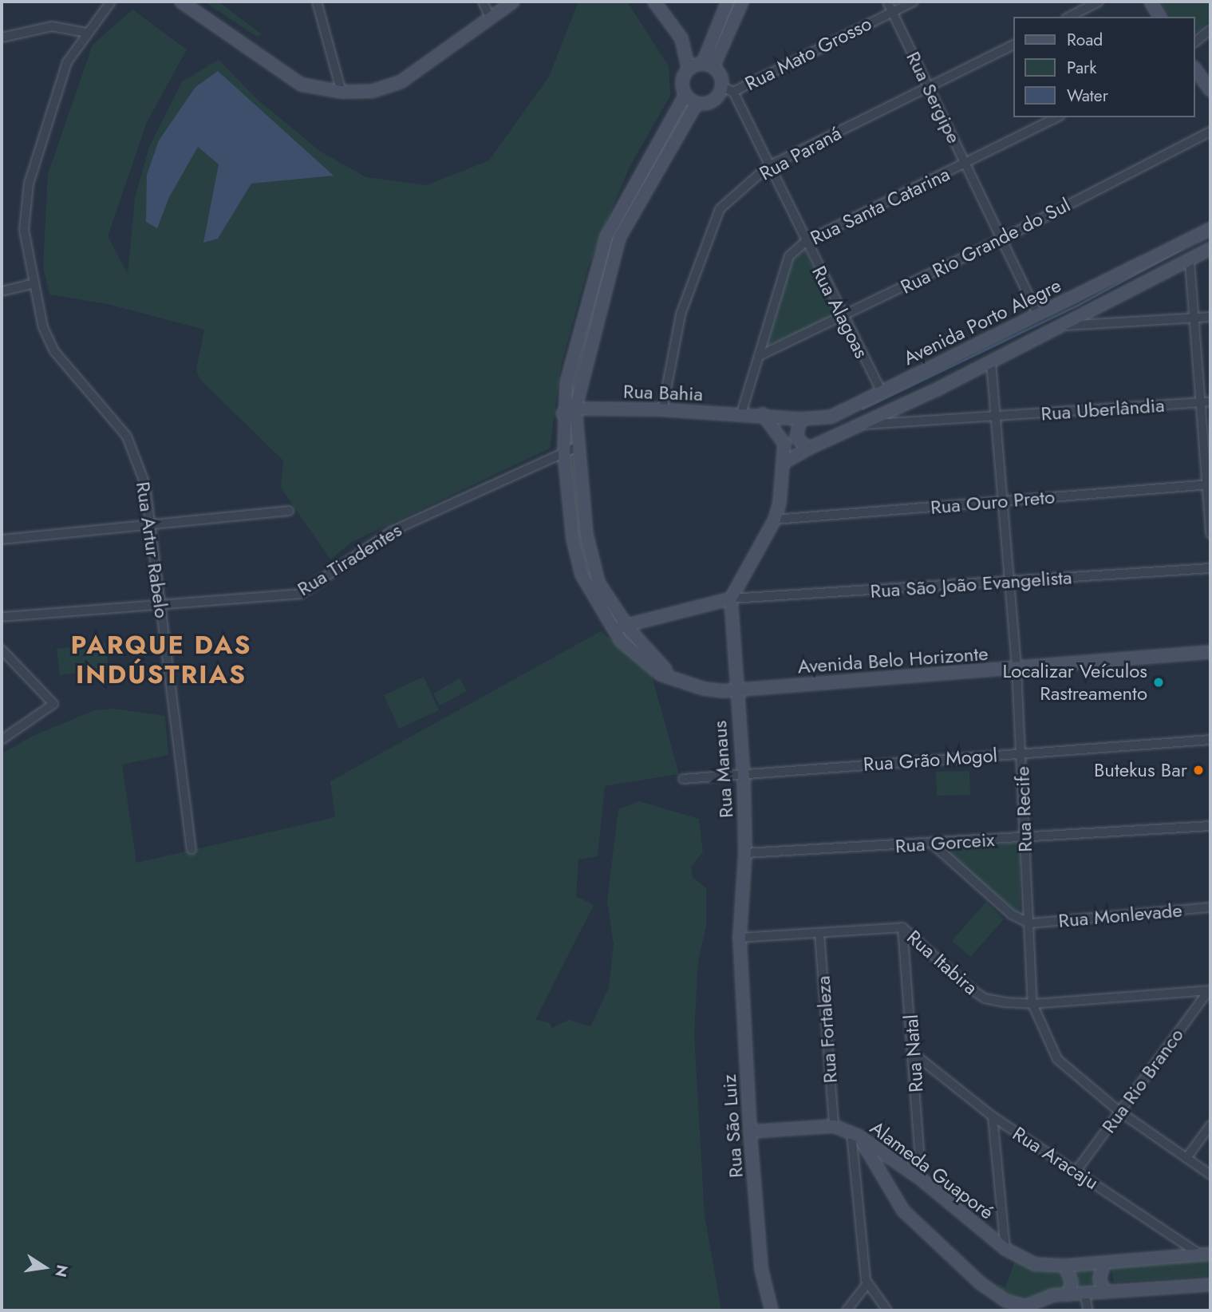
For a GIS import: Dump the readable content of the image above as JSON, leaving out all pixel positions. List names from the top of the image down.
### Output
{
  "streets": {
    "main road": [
      "Avenida Porto Alegre",
      "Rua Bahia",
      "Avenida Belo Horizonte",
      "Rua Manaus",
      "Rua São Luiz",
      "Alameda Guaporé"
    ],
    "street": [
      "Rua Mato Grosso",
      "Rua Sergipe",
      "Rua Paraná",
      "Rua Santa Catarina",
      "Rua Rio Grande do Sul",
      "Rua Alagoas",
      "Rua Uberlândia",
      "Rua Ouro Preto",
      "Rua Artur Rabelo",
      "Rua Tiradentes",
      "Rua São João Evangelista",
      "Rua Grão Mogol",
      "Rua Recife",
      "Rua Gorceix",
      "Rua Monlevade",
      "Rua Itabira",
      "Rua Fortaleza",
      "Rua Natal",
      "Rua Rio Branco",
      "Rua Aracaju"
    ]
  },
  "crossings": [
    ["Rua Mato Grosso", "Rua Sergipe"],
    ["Rua Mato Grosso", "Rua Alagoas"],
    ["Rua Mato Grosso", "Avenida Belo Horizonte"],
    ["Rua Sergipe", "Rua Paraná"],
    ["Rua Sergipe", "Rua Santa Catarina"],
    ["Rua Sergipe", "Rua Rio Grande do Sul"],
    ["Rua Sergipe", "Avenida Porto Alegre"],
    ["Rua Paraná", "Rua Alagoas"],
    ["Rua Paraná", "Rua Bahia"],
    ["Rua Santa Catarina", "Rua Rio Grande do Sul"],
    ["Rua Santa Catarina", "Rua Alagoas"],
    ["Rua Santa Catarina", "Rua Bahia"],
    ["Rua Rio Grande do Sul", "Rua Alagoas"],
    ["Rua Alagoas", "Avenida Porto Alegre"],
    ["Rua Alagoas", "Avenida Belo Horizonte"],
    ["Avenida Porto Alegre", "Rua Bahia"],
    ["Avenida Porto Alegre", "Rua Uberlândia"],
    ["Avenida Porto Alegre", "Rua Recife"],
    ["Rua Bahia", "Avenida Belo Horizonte"],
    ["Rua Uberlândia", "Rua Recife"],
    ["Rua Ouro Preto", "Rua Recife"],
    ["Rua Artur Rabelo", "Rua Tiradentes"],
    ["Rua Tiradentes", "Avenida Belo Horizonte"],
    ["Rua São João Evangelista", "Rua Manaus"],
    ["Rua São João Evangelista", "Rua Recife"],
    ["Avenida Belo Horizonte", "Rua Manaus"],
    ["Avenida Belo Horizonte", "Rua Recife"],
    ["Rua Grão Mogol", "Rua Manaus"],
    ["Rua Grão Mogol", "Rua Recife"],
    ["Rua Manaus", "Rua Gorceix"],
    ["Rua Manaus", "Rua Itabira"],
    ["Rua Manaus", "Rua São Luiz"],
    ["Rua Recife", "Rua Gorceix"],
    ["Rua Recife", "Rua Monlevade"],
    ["Rua Recife", "Rua Itabira"],
    ["Rua Recife", "Rua Rio Branco"],
    ["Rua Itabira", "Rua Fortaleza"],
    ["Rua Itabira", "Rua Natal"],
    ["Rua Itabira", "Rua Rio Branco"],
    ["Rua Itabira", "Rua São Luiz"],
    ["Rua Fortaleza", "Alameda Guaporé"],
    ["Rua Natal", "Rua Aracaju"],
    ["Rua Natal", "Alameda Guaporé"],
    ["Rua Rio Branco", "Rua Aracaju"],
    ["Rua Aracaju", "Alameda Guaporé"]
  ],
  "districts": ["PARQUE DAS INDÚSTRIAS"],
  "places": ["Localizar Veículos Rastreamento", "Butekus Bar"],
  "legend": ["Road", "Park", "Water"],
  "north": "right"
}
